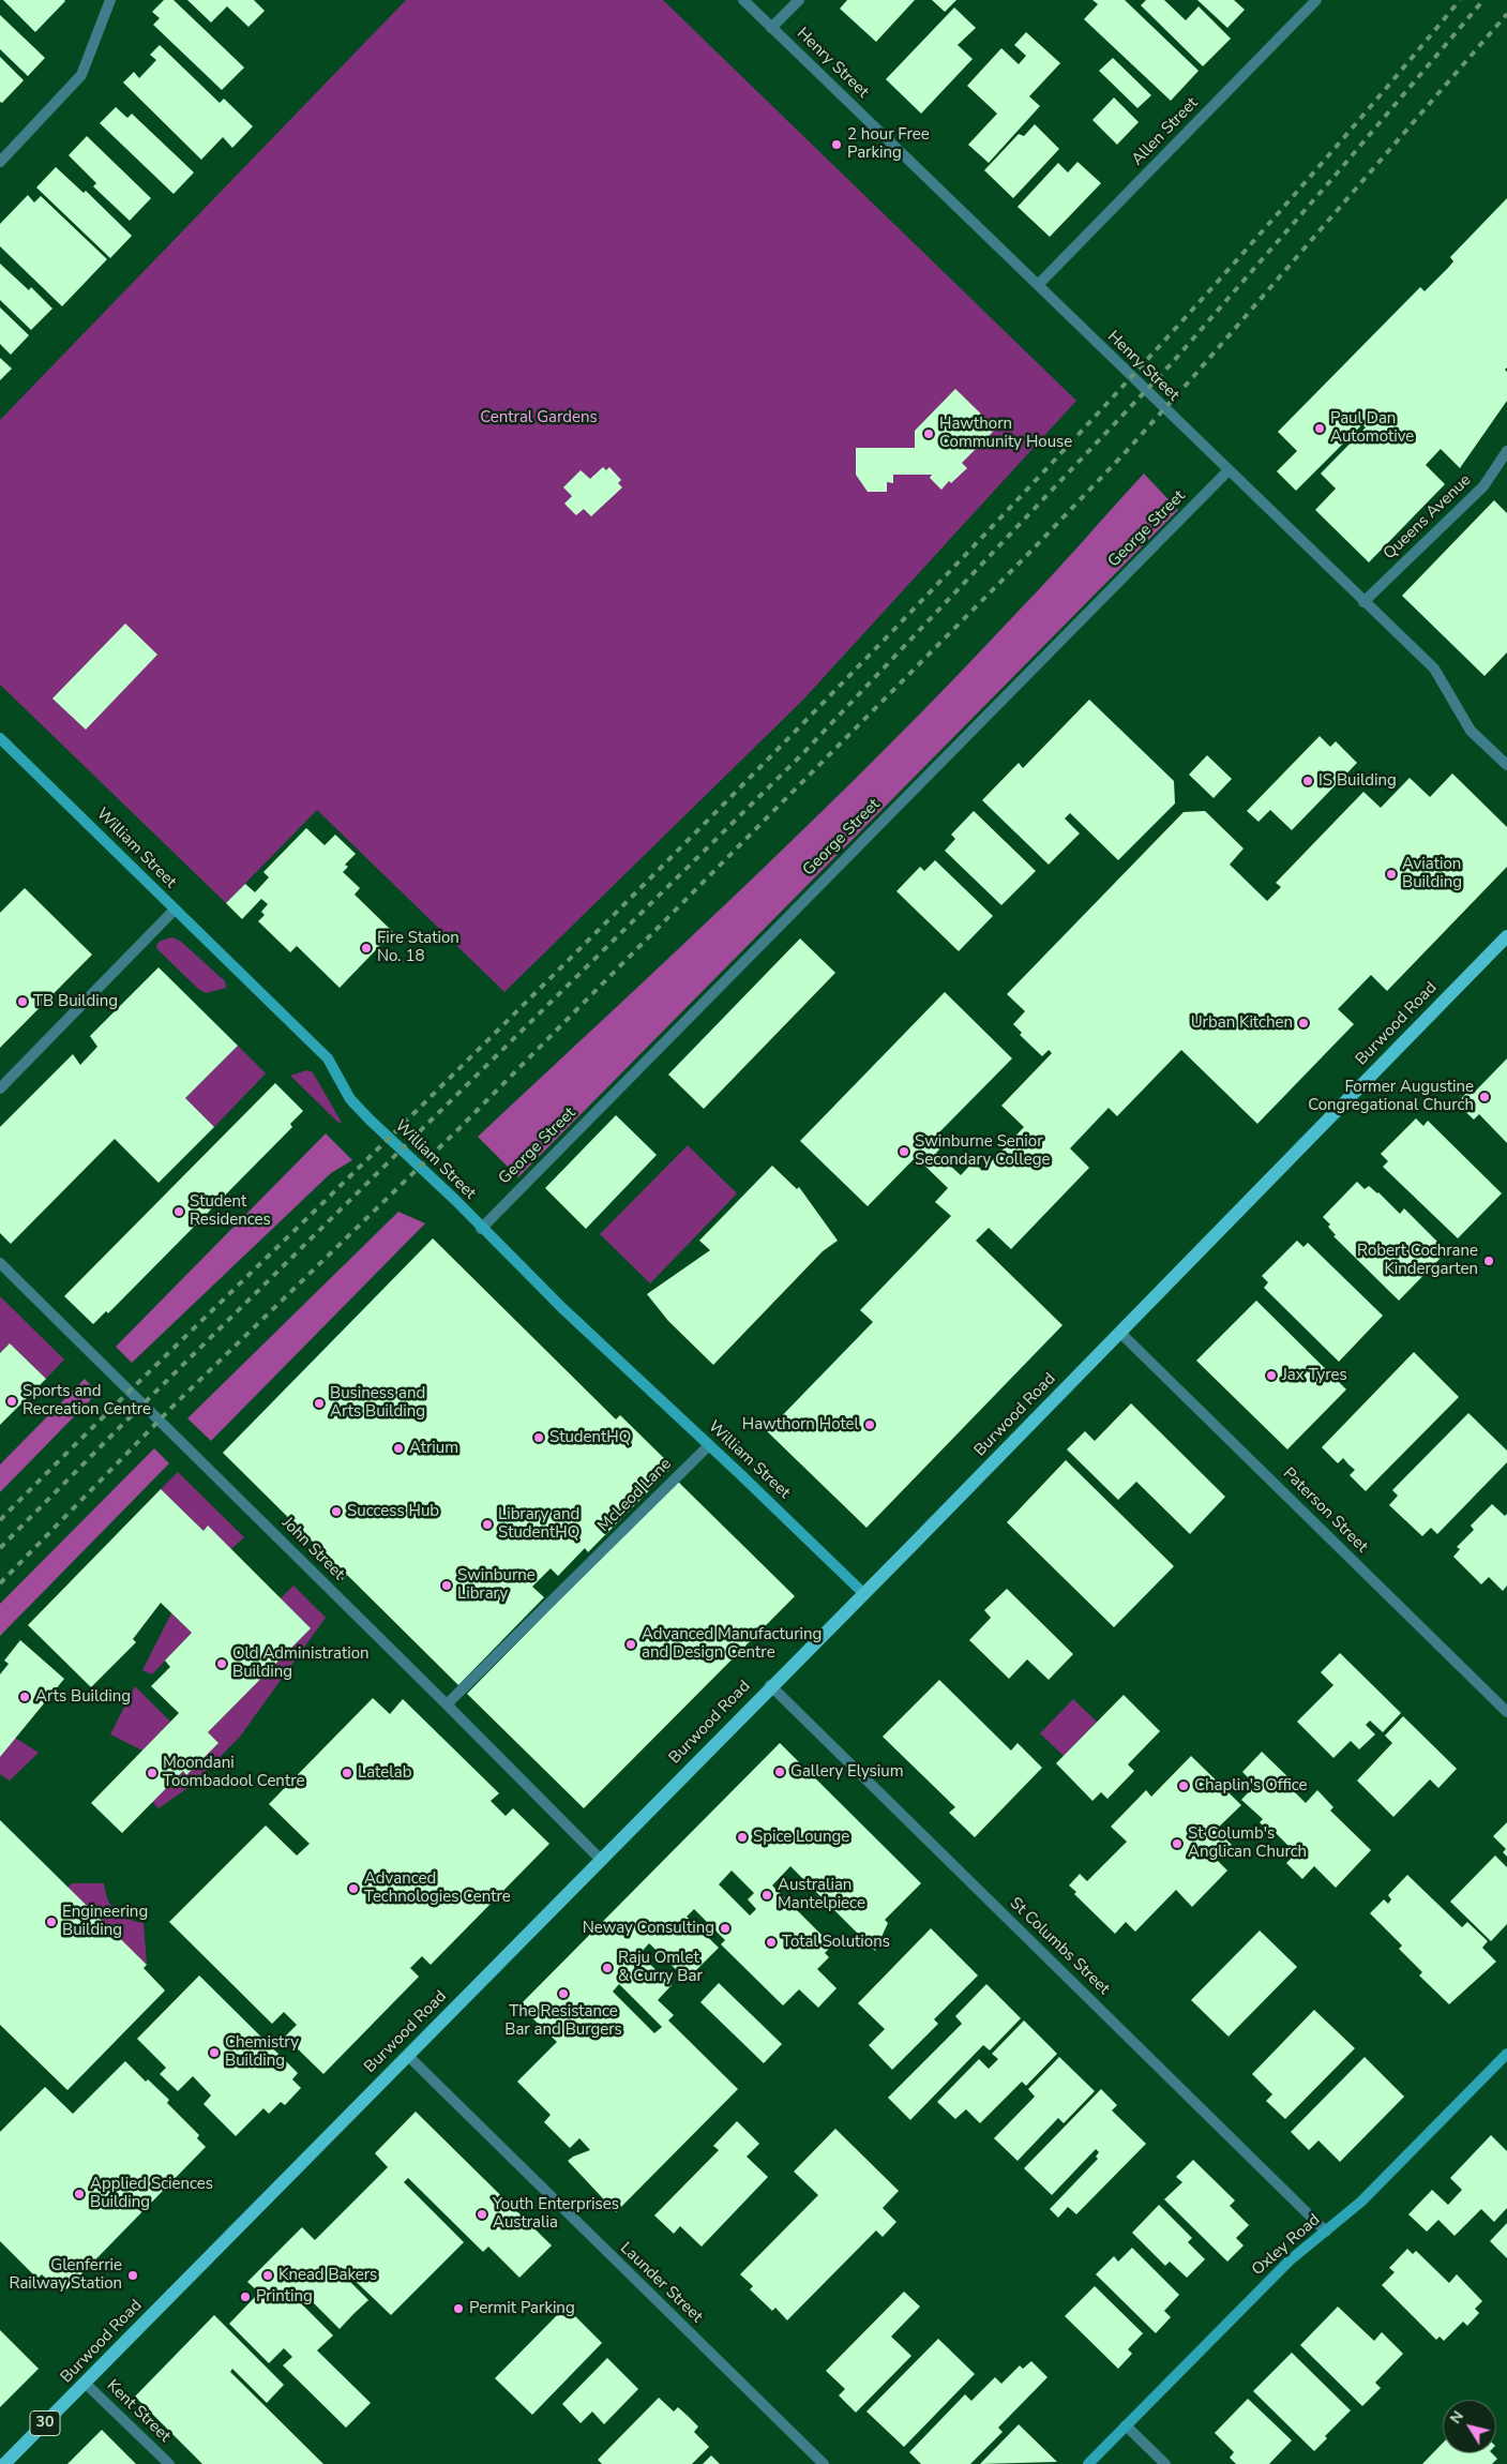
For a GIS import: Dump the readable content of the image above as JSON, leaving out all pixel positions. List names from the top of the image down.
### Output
{
  "streets": {
    "main road": ["Burwood Road", "30"],
    "street": [
      "Henry Street",
      "Allen Street",
      "Queens Avenue",
      "George Street",
      "William Street",
      "McLeod Lane",
      "Paterson Street",
      "John Street",
      "St Columbs Street",
      "Oxley Road",
      "Launder Street",
      "Kent Street"
    ]
  },
  "crossings": [
    ["Henry Street", "Allen Street"],
    ["Henry Street", "Queens Avenue"],
    ["Henry Street", "George Street"],
    ["George Street", "William Street"],
    ["William Street", "Burwood Road"],
    ["William Street", "McLeod Lane"],
    ["Burwood Road", "Paterson Street"],
    ["Burwood Road", "John Street"],
    ["Burwood Road", "St Columbs Street"],
    ["Burwood Road", "Launder Street"],
    ["Burwood Road", "Kent Street"],
    ["McLeod Lane", "John Street"],
    ["St Columbs Street", "Oxley Road"]
  ],
  "parks": ["Central Gardens"],
  "places": [
    "2 hour Free Parking",
    "Paul Dan Automotive",
    "Hawthorn Community House",
    "IS Building",
    "Aviation Building",
    "Fire Station No. 18",
    "TB Building",
    "Urban Kitchen",
    "Former Augustine Congregational Church",
    "Swinburne Senior Secondary College",
    "Student Residences",
    "Robert Cochrane Kindergarten",
    "Jax Tyres",
    "Sports and Recreation Centre",
    "Business and Arts Building",
    "Hawthorn Hotel",
    "StudentHQ",
    "Atrium",
    "Success Hub",
    "Library and StudentHQ",
    "Swinburne Library",
    "Advanced Manufacturing and Design Centre",
    "Old Administration Building",
    "Arts Building",
    "Gallery Elysium",
    "Moondani Toombadool Centre",
    "Latelab",
    "Chaplin's Office",
    "Spice Lounge",
    "St Columb's Anglican Church",
    "Advanced Technologies Centre",
    "Australian Mantelpiece",
    "Engineering Building",
    "Neway Consulting",
    "Total Solutions",
    "Raju Omlet & Curry Bar",
    "The Resistance Bar and Burgers",
    "Chemistry Building",
    "Applied Sciences Building",
    "Youth Enterprises Australia",
    "Glenferrie Railway Station",
    "Knead Bakers",
    "Printing",
    "Permit Parking"
  ],
  "north": "top left"
}
